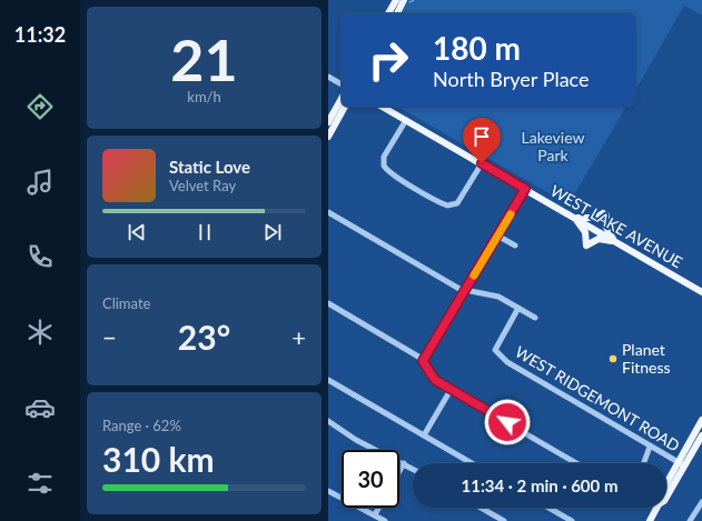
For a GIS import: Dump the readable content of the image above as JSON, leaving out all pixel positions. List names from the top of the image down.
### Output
{
  "streets": {
    "main road": ["WEST LAKE AVENUE"],
    "street": ["WEST RIDGEMONT ROAD"]
  },
  "parks": ["Lakeview Park"],
  "places": ["Planet Fitness"],
  "page": {
    "tabs": "11:32",
    "tile": [
      ["21", "km/h"],
      "Climate",
      ["Range · 62%", "310 km"]
    ],
    "turn": ["180 m", "North Bryer Place"],
    "song": ["Static Love", "Velvet Ray"],
    "heat": ["−", "23°", "+"],
    "limit": "30",
    "trip": "11:34 · 2 min · 600 m"
  }
}
